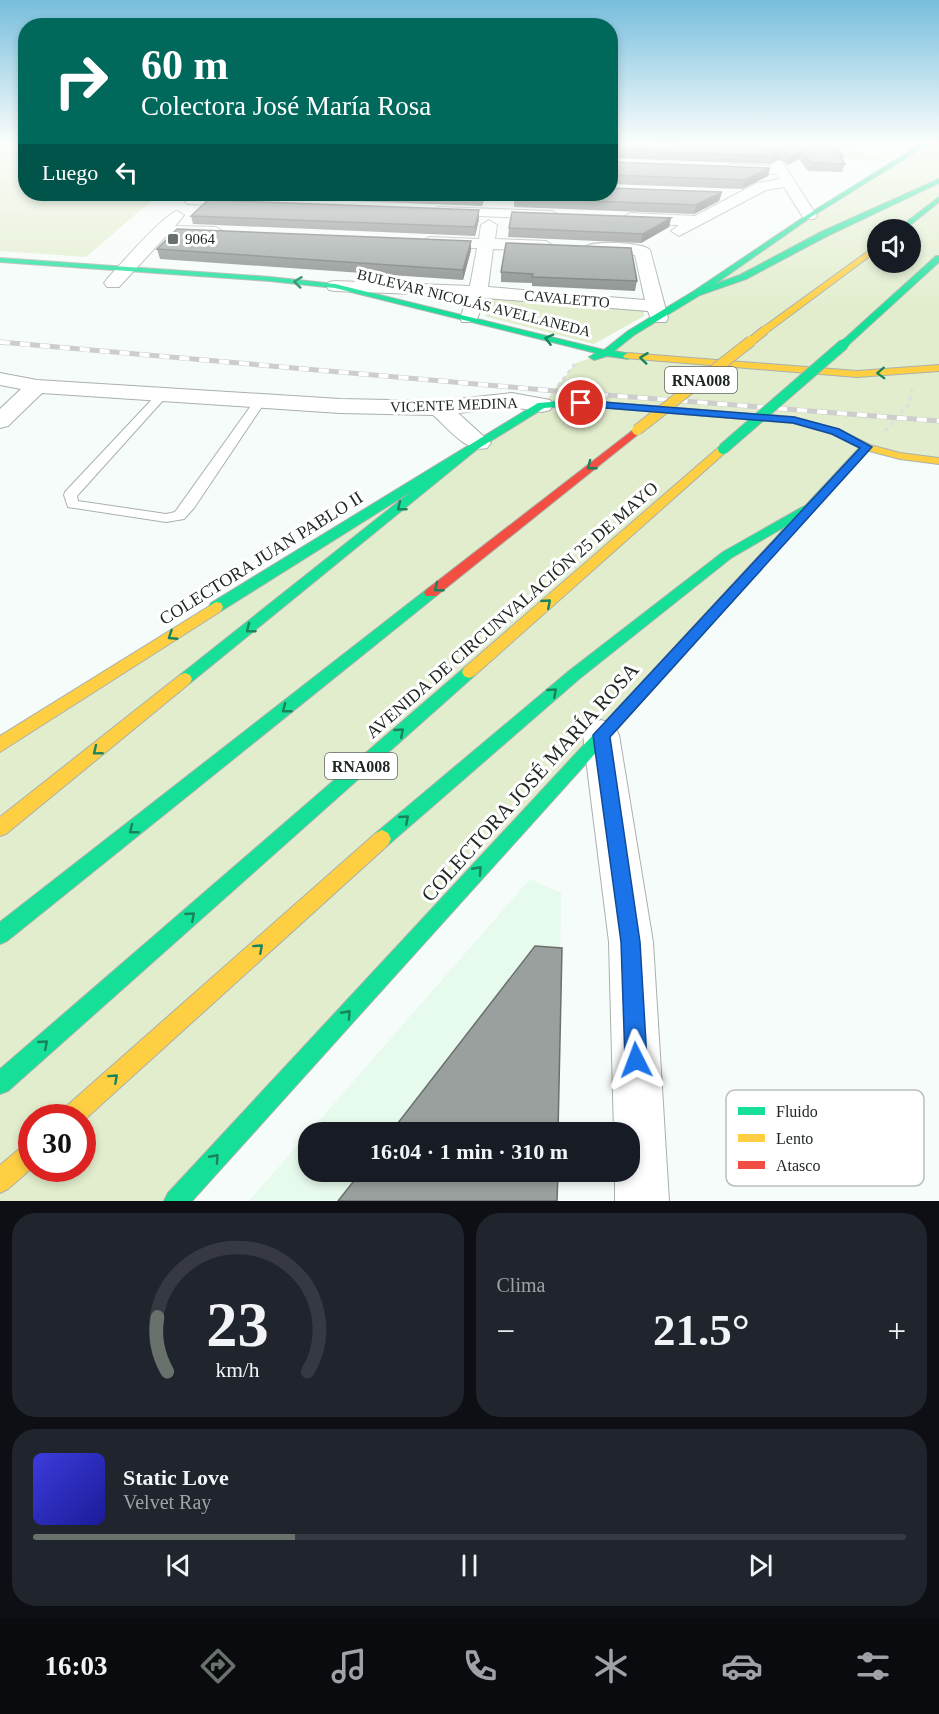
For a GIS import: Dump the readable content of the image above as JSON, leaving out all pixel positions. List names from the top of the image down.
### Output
{
  "streets": {
    "main road": [
      "BULEVAR NICOLÁS AVELLANEDA",
      "RNA008",
      "VICENTE MEDINA",
      "COLECTORA JUAN PABLO II",
      "AVENIDA DE CIRCUNVALACIÓN 25 DE MAYO",
      "COLECTORA JOSÉ MARÍA ROSA"
    ],
    "street": ["CAVALETTO"]
  },
  "crossings": [
    ["CAVALETTO", "BULEVAR NICOLÁS AVELLANEDA"],
    ["VICENTE MEDINA", "COLECTORA JUAN PABLO II"],
    ["VICENTE MEDINA", "COLECTORA JOSÉ MARÍA ROSA"]
  ],
  "one_way": ["BULEVAR NICOLÁS AVELLANEDA"],
  "places": {
    "transit": ["9064"]
  },
  "legend": ["Fluido", "Lento", "Atasco"],
  "page": {
    "turn": ["60 m", "Colectora José María Rosa"],
    "then": "Luego",
    "limit": "30",
    "trip": "16:04 · 1 min · 310 m",
    "tile": "Clima",
    "heat": ["−", "21.5°", "+"],
    "song": ["Static Love", "Velvet Ray"],
    "tabs": "16:03",
    "gauge": ["23", "km/h"]
  }
}
